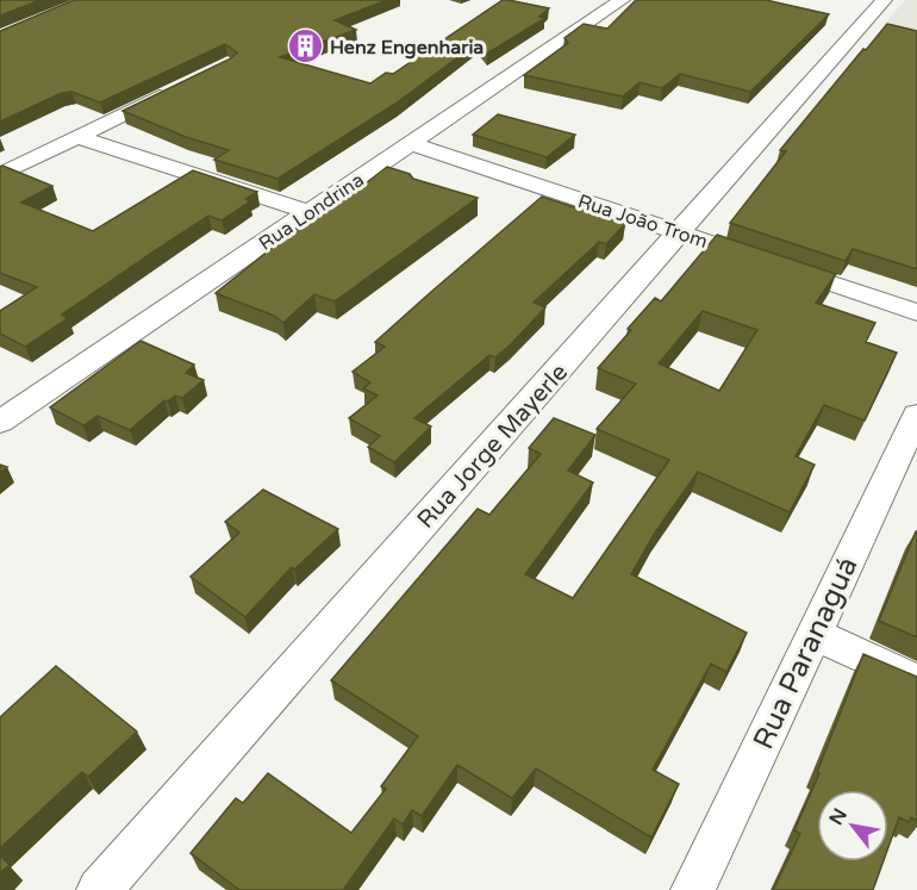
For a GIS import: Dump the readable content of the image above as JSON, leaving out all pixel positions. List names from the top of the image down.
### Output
{
  "streets": {
    "street": [
      "Rua Londrina",
      "Rua João Trom",
      "Rua Jorge Mayerle",
      "Rua Paranaguá"
    ]
  },
  "crossings": [
    ["Rua Londrina", "Rua João Trom"],
    ["Rua João Trom", "Rua Jorge Mayerle"]
  ],
  "places": {
    "building": ["Henz Engenharia"]
  },
  "north": "top left"
}
